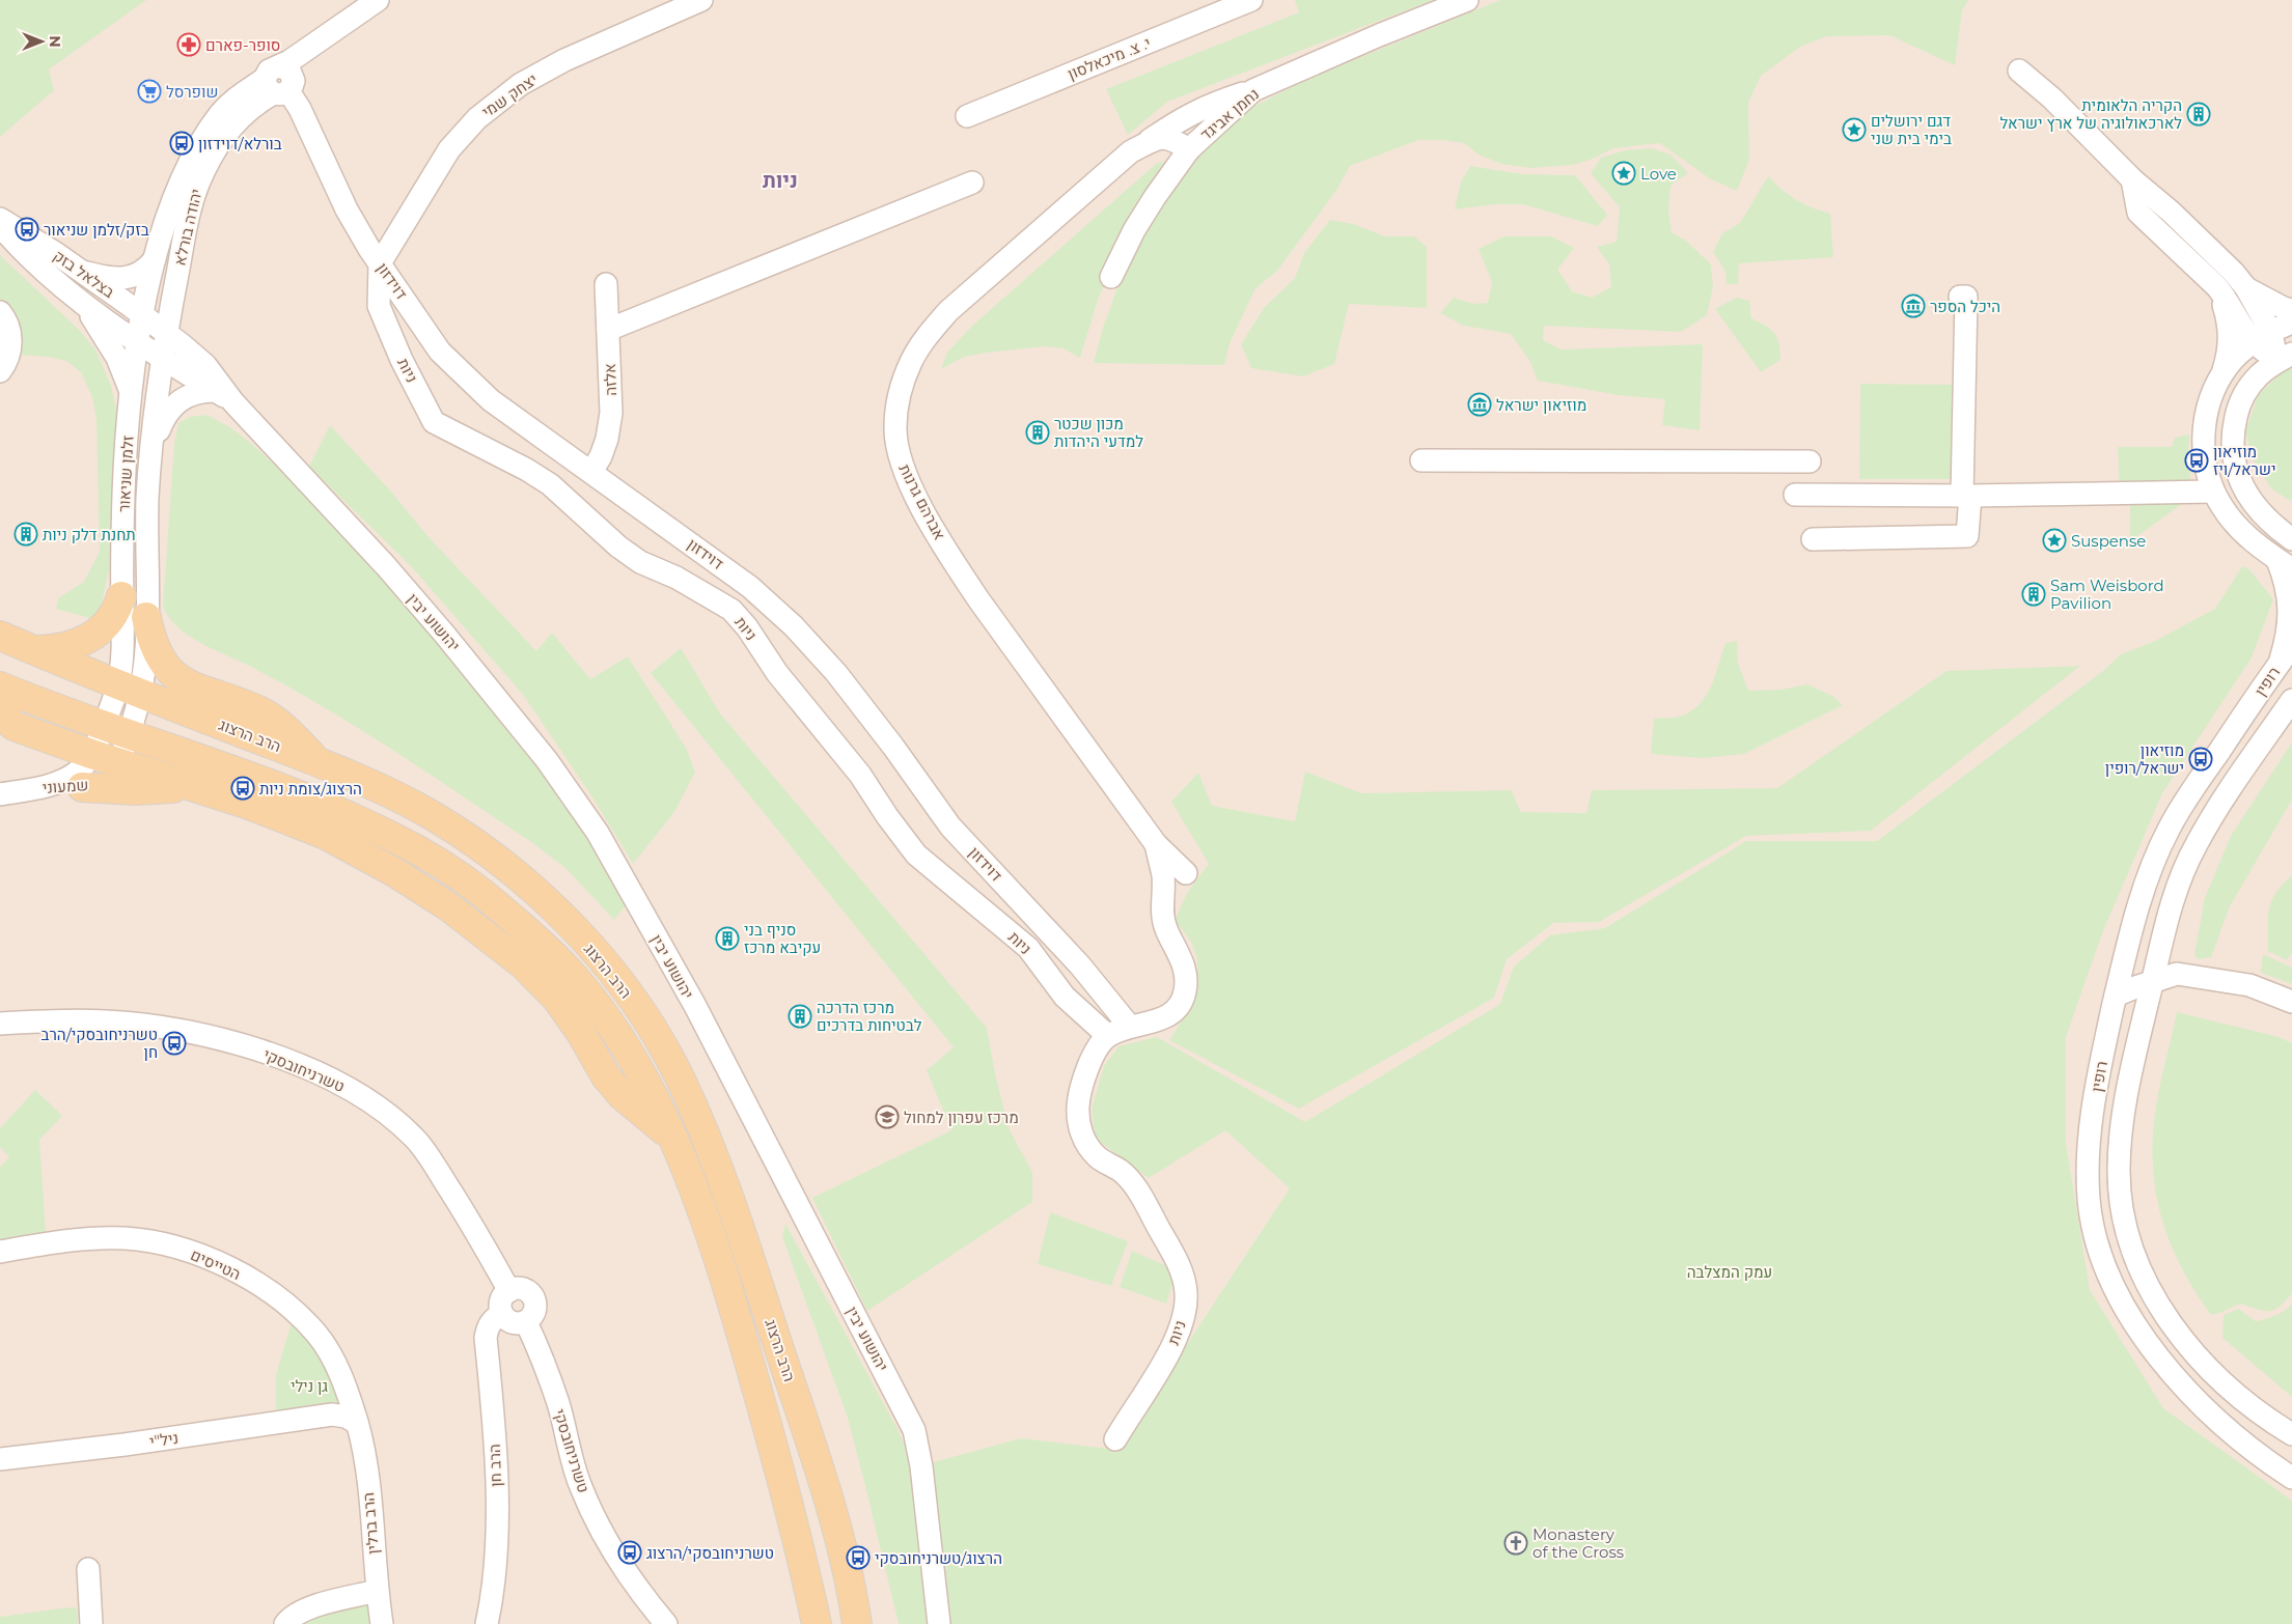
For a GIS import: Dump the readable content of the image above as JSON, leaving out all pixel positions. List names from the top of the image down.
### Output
{
  "streets": {
    "main road": ["הרב הרצוג"],
    "street": [
      "י. צ. מיכאלסון",
      "יצחק שמי",
      "נחמן אביגד",
      "יהודה בורלא",
      "בצלאל בזק",
      "דוידזון",
      "ניות",
      "אלזה",
      "זלמן שניאור",
      "אברהם גרנות",
      "יהושוע יבין",
      "רופין",
      "שמעוני",
      "טשרניחובסקי",
      "הטייסים",
      "ניל\"י",
      "הרב חן",
      "הרב ברלין"
    ]
  },
  "crossings": [
    ["יצחק שמי", "דוידזון"],
    ["יצחק שמי", "ניות"],
    ["נחמן אביגד", "אברהם גרנות"],
    ["יהודה בורלא", "בצלאל בזק"],
    ["יהודה בורלא", "דוידזון"],
    ["יהודה בורלא", "זלמן שניאור"],
    ["יהודה בורלא", "יהושוע יבין"],
    ["בצלאל בזק", "זלמן שניאור"],
    ["בצלאל בזק", "יהושוע יבין"],
    ["דוידזון", "ניות"],
    ["דוידזון", "אלזה"],
    ["זלמן שניאור", "יהושוע יבין"],
    ["זלמן שניאור", "הרב הרצוג"],
    ["זלמן שניאור", "שמעוני"],
    ["הרב הרצוג", "שמעוני"],
    ["טשרניחובסקי", "הרב חן"],
    ["הטייסים", "ניל\"י"],
    ["הטייסים", "הרב ברלין"],
    ["ניל\"י", "הרב ברלין"]
  ],
  "districts": ["ניות"],
  "parks": ["עמק המצלבה", "גן נילי"],
  "places": {
    "pharmacy": ["סופר-פארם"],
    "supermarket": ["שופרסל"],
    "building": [
      "הקריה הלאומית לארכאולוגיה של ארץ ישראל",
      "מכון שכטר למדעי היהדות",
      "תחנת דלק ניות",
      "Sam Weisbord Pavilion",
      "סניף בני עקיבא מרכז",
      "מרכז הדרכה לבטיחות בדרכים"
    ],
    "place": ["דגם ירושלים בימי בית שני", "Love", "Suspense"],
    "bus stop": [
      "בורלא/דוידזון",
      "בזק/זלמן שניאור",
      "מוזיאון ישראל/ויז",
      "מוזיאון ישראל/רופין",
      "הרצוג/צומת ניות",
      "טשרניחובסקי/הרב חן",
      "טשרניחובסקי/הרצוג",
      "הרצוג/טשרניחובסקי"
    ],
    "museum": ["היכל הספר", "מוזיאון ישראל"],
    "school or university": ["מרכז עפרון למחול"],
    "church": ["Monastery of the Cross"]
  },
  "north": "right"
}
